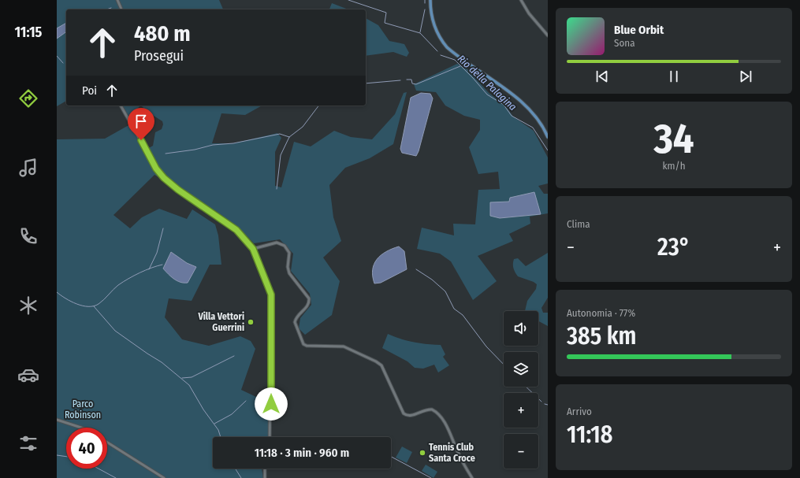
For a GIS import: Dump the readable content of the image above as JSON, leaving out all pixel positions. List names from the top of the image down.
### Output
{
  "water": ["Rio della Palagina"],
  "parks": ["Parco Robinson"],
  "places": ["Villa Vettori Guerrini", "Tennis Club Santa Croce"],
  "page": {
    "tabs": "11:15",
    "turn": ["480 m", "Prosegui"],
    "song": ["Blue Orbit", "Sona"],
    "then": "Poi",
    "tile": [
      ["34", "km/h"],
      "Clima",
      ["Autonomia · 77%", "385 km"],
      ["Arrivo", "11:18"]
    ],
    "heat": ["−", "23°", "+"],
    "map_buttons": ["+", "−"],
    "limit": "40",
    "trip": "11:18 · 3 min · 960 m"
  }
}
